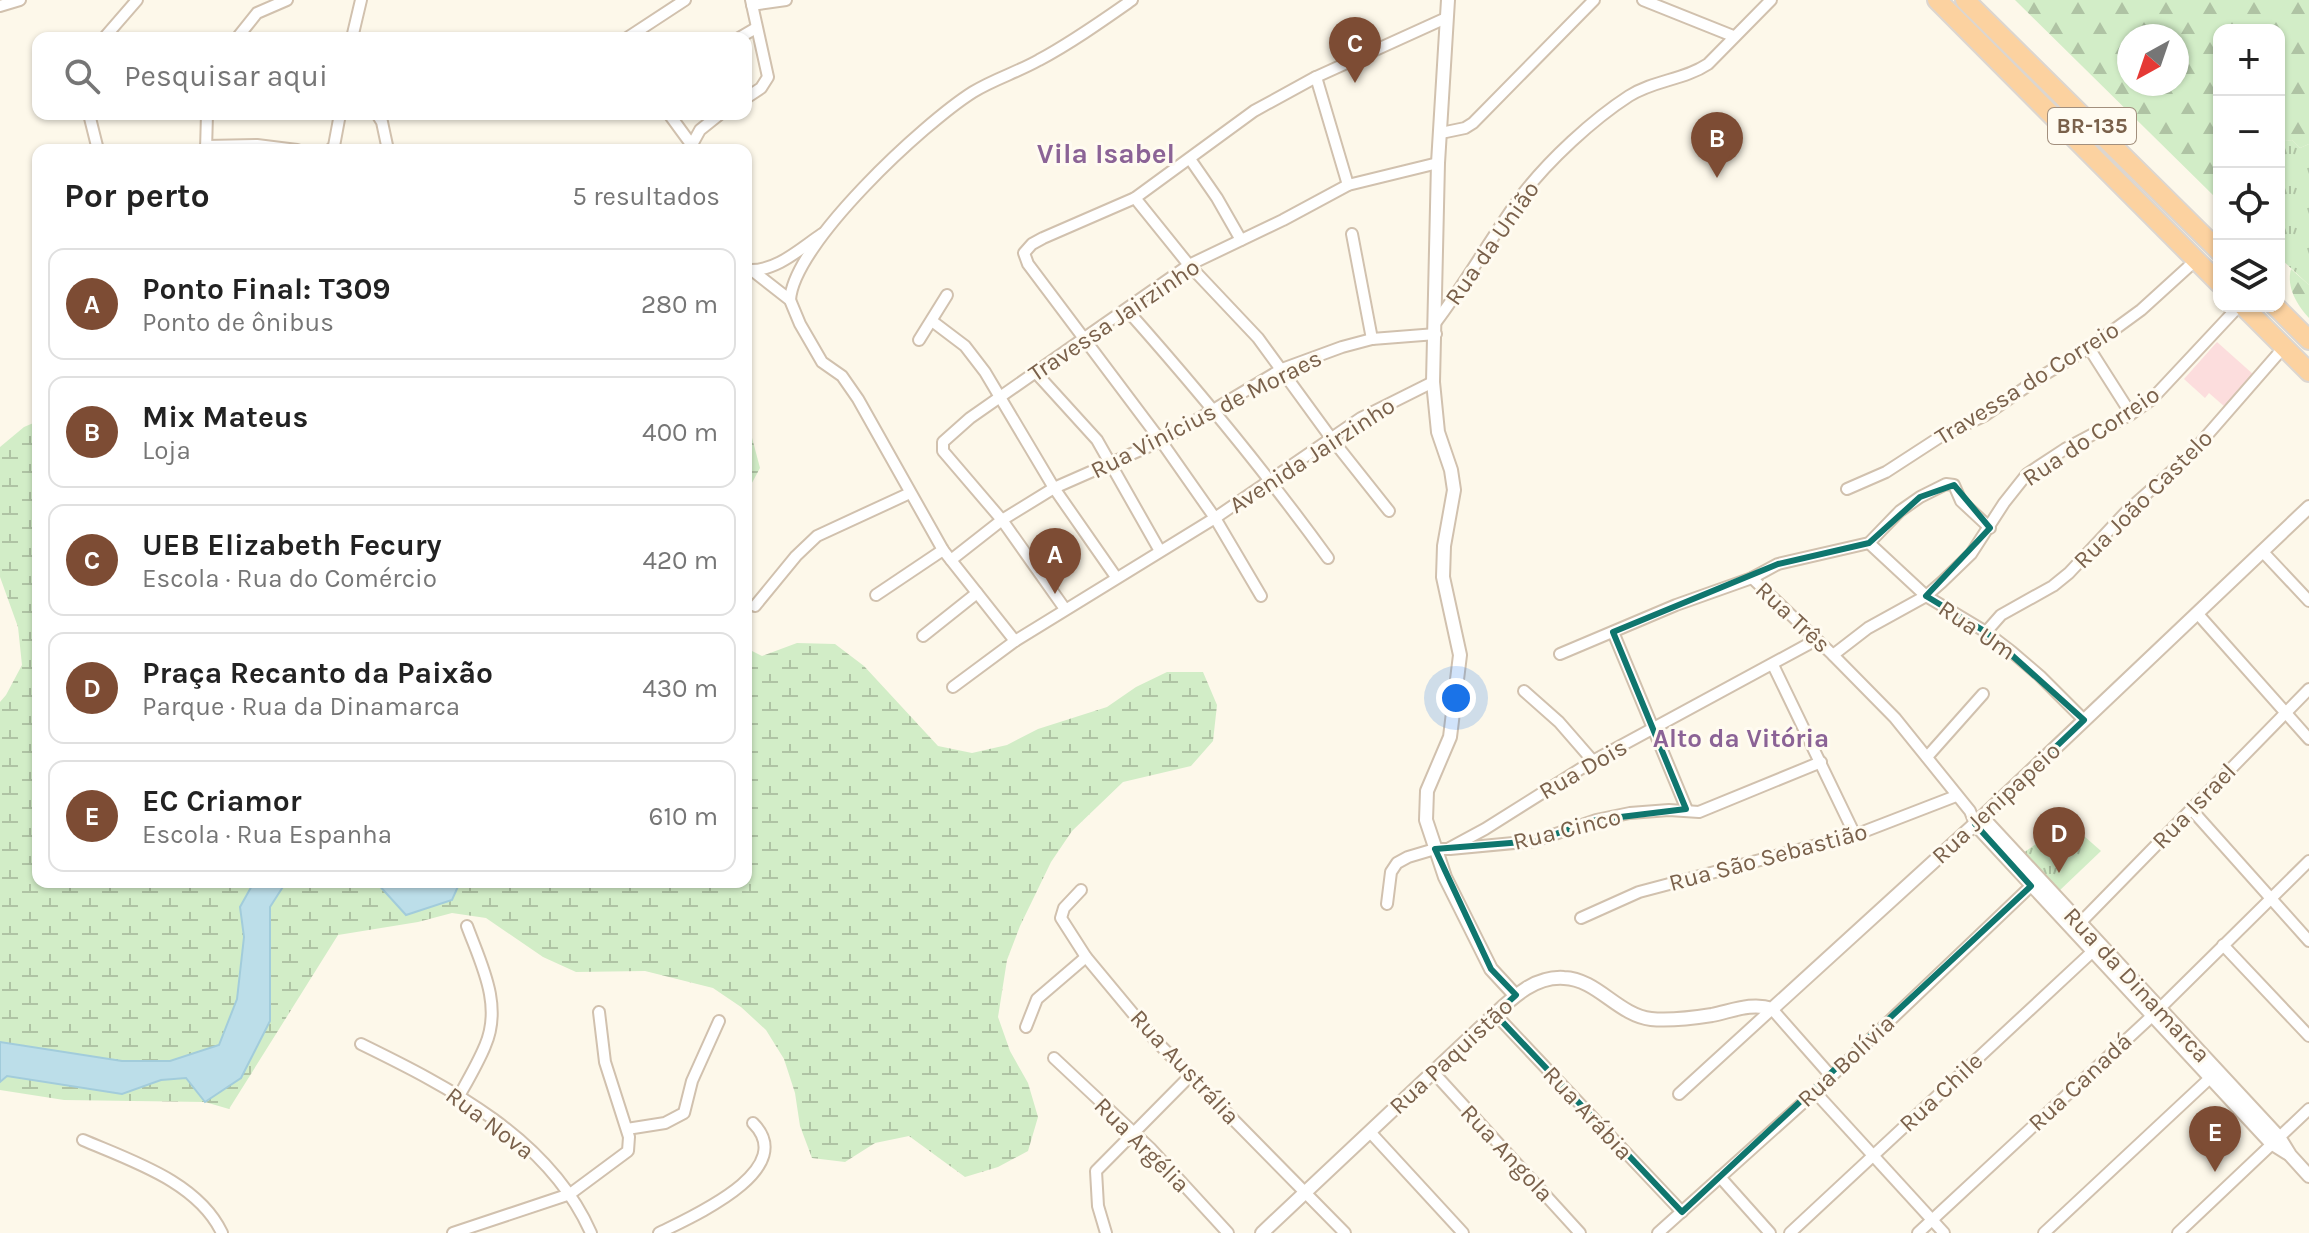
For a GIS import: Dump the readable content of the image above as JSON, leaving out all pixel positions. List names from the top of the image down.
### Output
{
  "streets": {
    "highway": ["BR-135"],
    "street": [
      "Rua da União",
      "Travessa Jairzinho",
      "Travessa do Correio",
      "Rua Vinícius de Moraes",
      "Rua do Correio",
      "Avenida Jairzinho",
      "Rua João Castelo",
      "Rua Três",
      "Rua Um",
      "Rua Dois",
      "Rua Jenipapeio",
      "Rua Israel",
      "Rua Cinco",
      "Rua São Sebastião",
      "Rua da Dinamarca",
      "Rua Paquistão",
      "Rua Bolívia",
      "Rua Austrália",
      "Rua Canadá",
      "Rua Chile",
      "Rua Arábia",
      "Rua Nova",
      "Rua Argélia",
      "Rua Angola"
    ]
  },
  "crossings": [
    ["BR-135", "Travessa do Correio"],
    ["Rua da União", "Rua Vinícius de Moraes"],
    ["Travessa Jairzinho", "Rua Vinícius de Moraes"],
    ["Rua do Correio", "Rua Três"],
    ["Rua do Correio", "Rua Um"],
    ["Rua João Castelo", "Rua Um"],
    ["Rua Três", "Rua Dois"],
    ["Rua Três", "Rua Jenipapeio"],
    ["Rua Três", "Rua São Sebastião"],
    ["Rua Três", "Rua da Dinamarca"],
    ["Rua Um", "Rua Jenipapeio"],
    ["Rua Dois", "Rua Cinco"],
    ["Rua Jenipapeio", "Rua da Dinamarca"],
    ["Rua Jenipapeio", "Rua Paquistão"],
    ["Rua Israel", "Rua da Dinamarca"],
    ["Rua da Dinamarca", "Rua Bolívia"],
    ["Rua da Dinamarca", "Rua Canadá"],
    ["Rua da Dinamarca", "Rua Chile"],
    ["Rua Paquistão", "Rua Austrália"],
    ["Rua Paquistão", "Rua Arábia"],
    ["Rua Paquistão", "Rua Angola"],
    ["Rua Bolívia", "Rua Arábia"]
  ],
  "districts": ["Vila Isabel", "Alto da Vitória"],
  "north": "bottom left",
  "page": {
    "pins": [
      "C",
      "B",
      "A",
      "D",
      "E"
    ],
    "map_buttons": ["+", "−"],
    "search": "Pesquisar aqui",
    "heading": ["Por perto", "5 resultados"],
    "list": [
      {
        "mark": "A",
        "name": "Ponto Final: T309",
        "note": "Ponto de ônibus",
        "value": "280 m"
      },
      {
        "mark": "B",
        "name": "Mix Mateus",
        "note": "Loja",
        "value": "400 m"
      },
      {
        "mark": "C",
        "name": "UEB Elizabeth Fecury",
        "note": "Escola · Rua do Comércio",
        "value": "420 m"
      },
      {
        "mark": "D",
        "name": "Praça Recanto da Paixão",
        "note": "Parque · Rua da Dinamarca",
        "value": "430 m"
      },
      {
        "mark": "E",
        "name": "EC Criamor",
        "note": "Escola · Rua Espanha",
        "value": "610 m"
      }
    ]
  }
}
